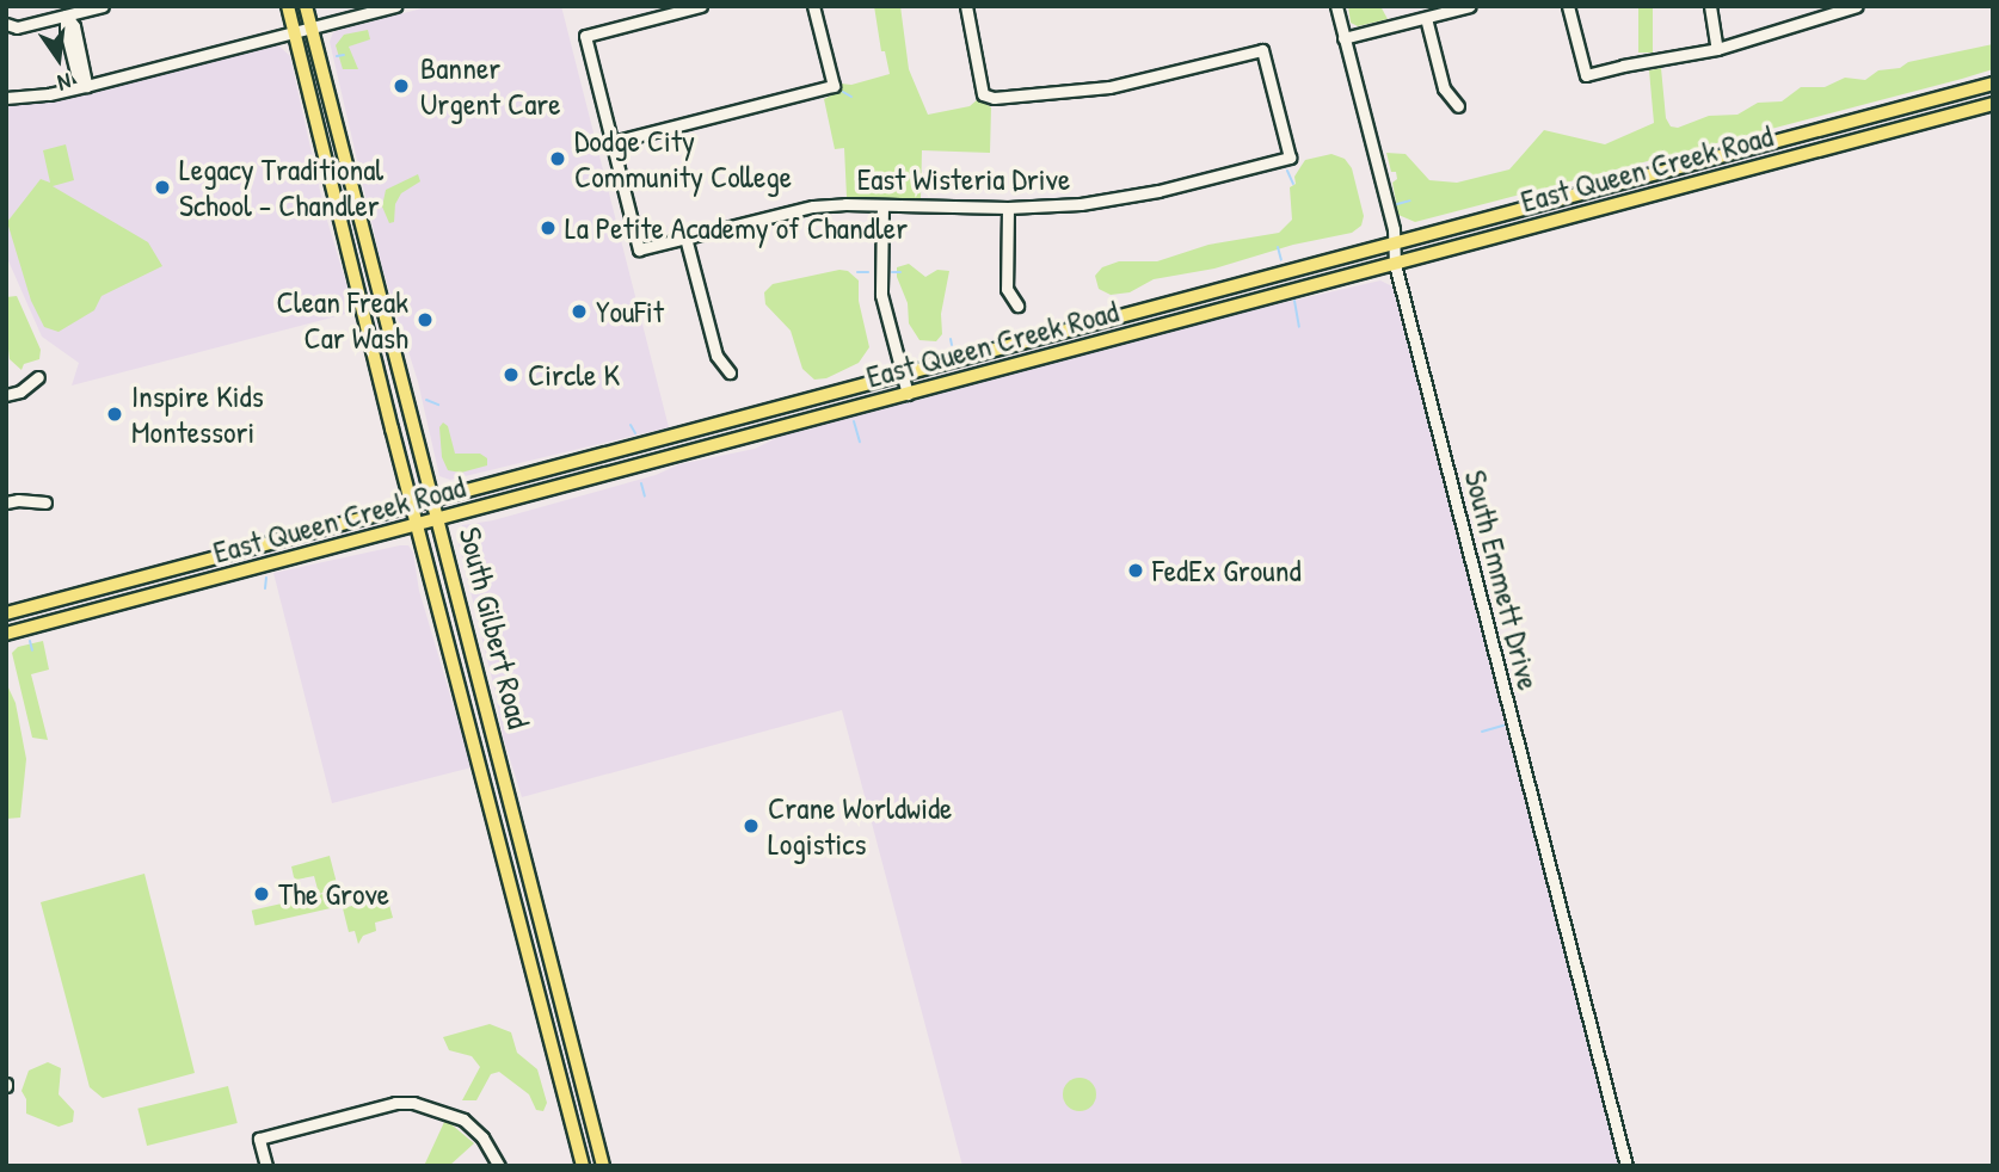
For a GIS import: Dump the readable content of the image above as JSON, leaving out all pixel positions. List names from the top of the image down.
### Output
{
  "streets": {
    "main road": ["East Queen Creek Road", "South Gilbert Road"],
    "street": ["East Wisteria Drive", "South Emmett Drive"]
  },
  "crossings": [
    ["East Queen Creek Road", "South Emmett Drive"],
    ["East Queen Creek Road", "South Gilbert Road"]
  ],
  "places": [
    "Banner Urgent Care",
    "Dodge City Community College",
    "Legacy Traditional School - Chandler",
    "La Petite Academy of Chandler",
    "YouFit",
    "Clean Freak Car Wash",
    "Circle K",
    "Inspire Kids Montessori",
    "FedEx Ground",
    "Crane Worldwide Logistics",
    "The Grove"
  ],
  "north": "bottom"
}
